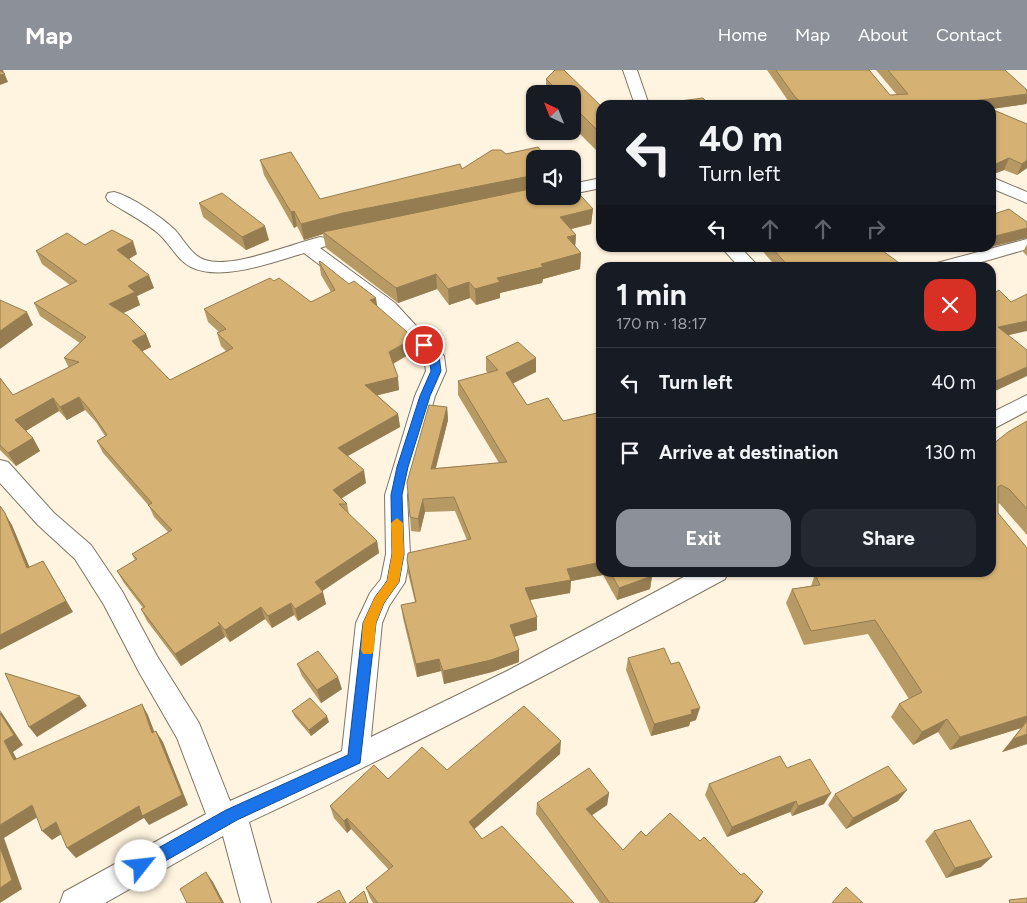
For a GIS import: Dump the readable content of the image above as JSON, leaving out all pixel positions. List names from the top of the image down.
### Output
{
  "north": "top left",
  "page": {
    "header": "Map",
    "nav": [
      "Home",
      "Map",
      "About",
      "Contact"
    ],
    "turn": ["40 m", "Turn left"],
    "heading": ["1 min", "170 m · 18:17"],
    "list": [
      {
        "name": "Turn left",
        "value": "40 m"
      },
      {
        "name": "Arrive at destination",
        "value": "130 m"
      }
    ],
    "buttons": ["Exit", "Share"]
  }
}
